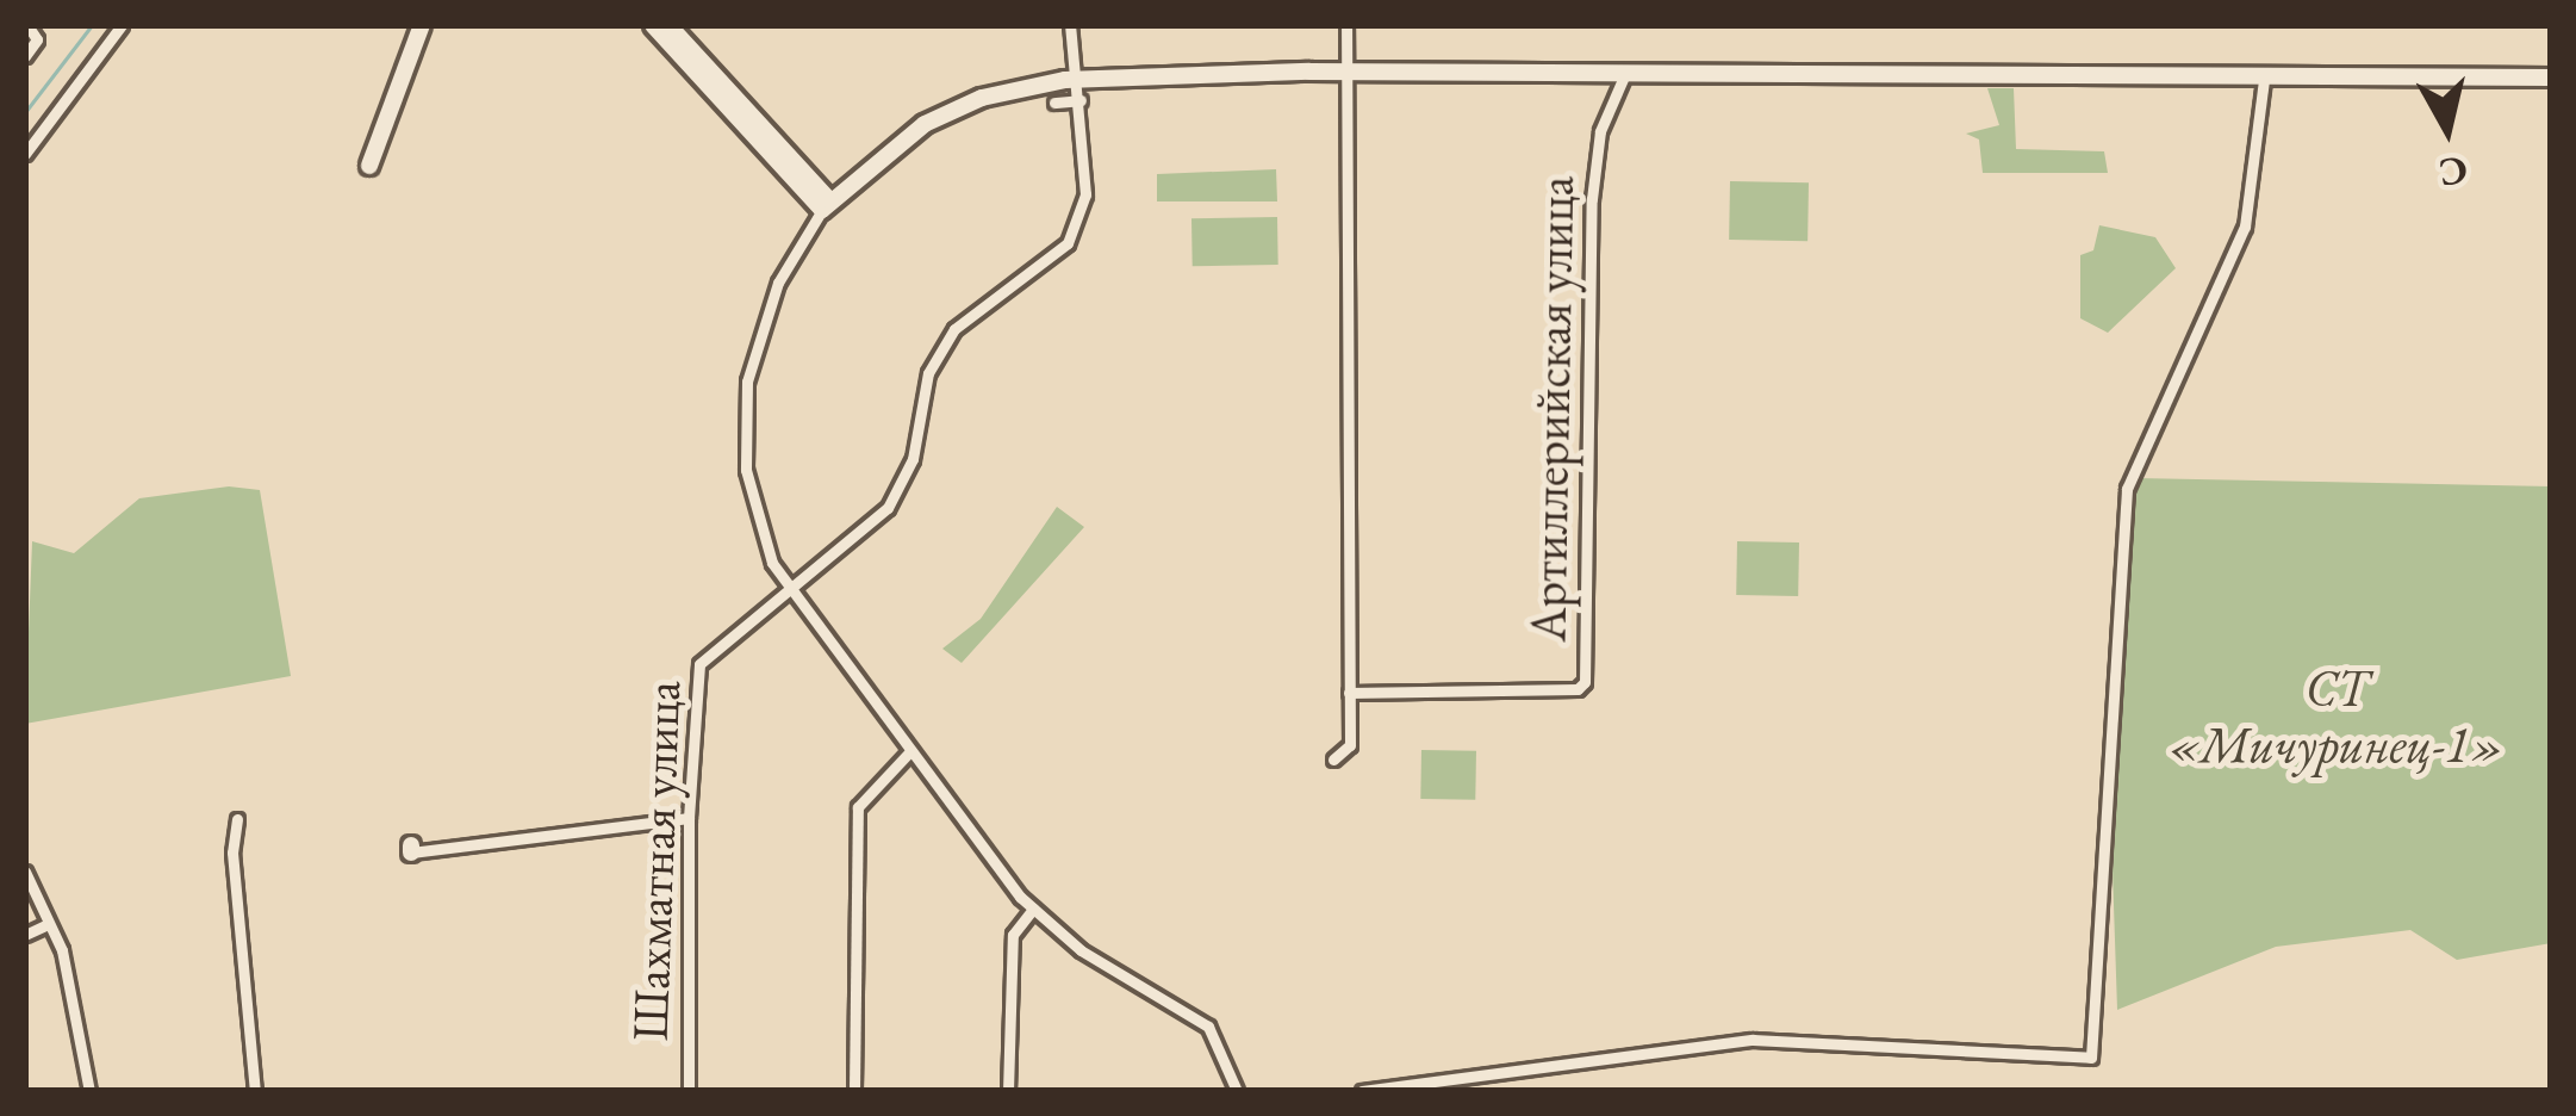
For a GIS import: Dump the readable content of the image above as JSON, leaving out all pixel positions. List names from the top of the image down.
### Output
{
  "streets": {
    "street": ["Артиллерийская улица", "Шахматная улица"]
  },
  "parks": ["СТ «Мичуринец-1»"],
  "north": "bottom"
}
